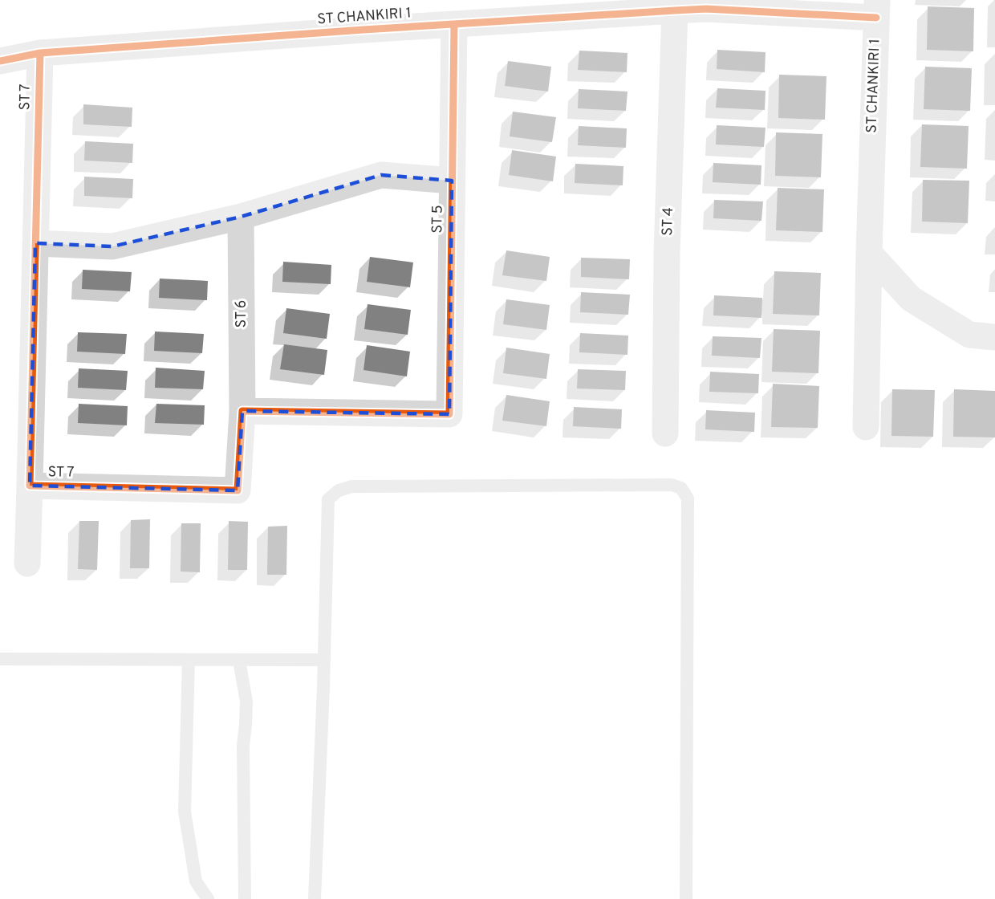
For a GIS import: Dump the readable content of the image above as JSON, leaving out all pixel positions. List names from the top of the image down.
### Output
{
  "streets": {
    "street": [
      "ST CHANKIRI 1",
      "ST 7",
      "ST 5",
      "ST 4",
      "ST 6"
    ]
  },
  "crossings": [
    ["ST CHANKIRI 1", "ST 7"],
    ["ST CHANKIRI 1", "ST 5"],
    ["ST CHANKIRI 1", "ST 4"],
    ["ST 7", "ST 5"],
    ["ST 7", "ST 6"],
    ["ST 5", "ST 6"]
  ]
}
